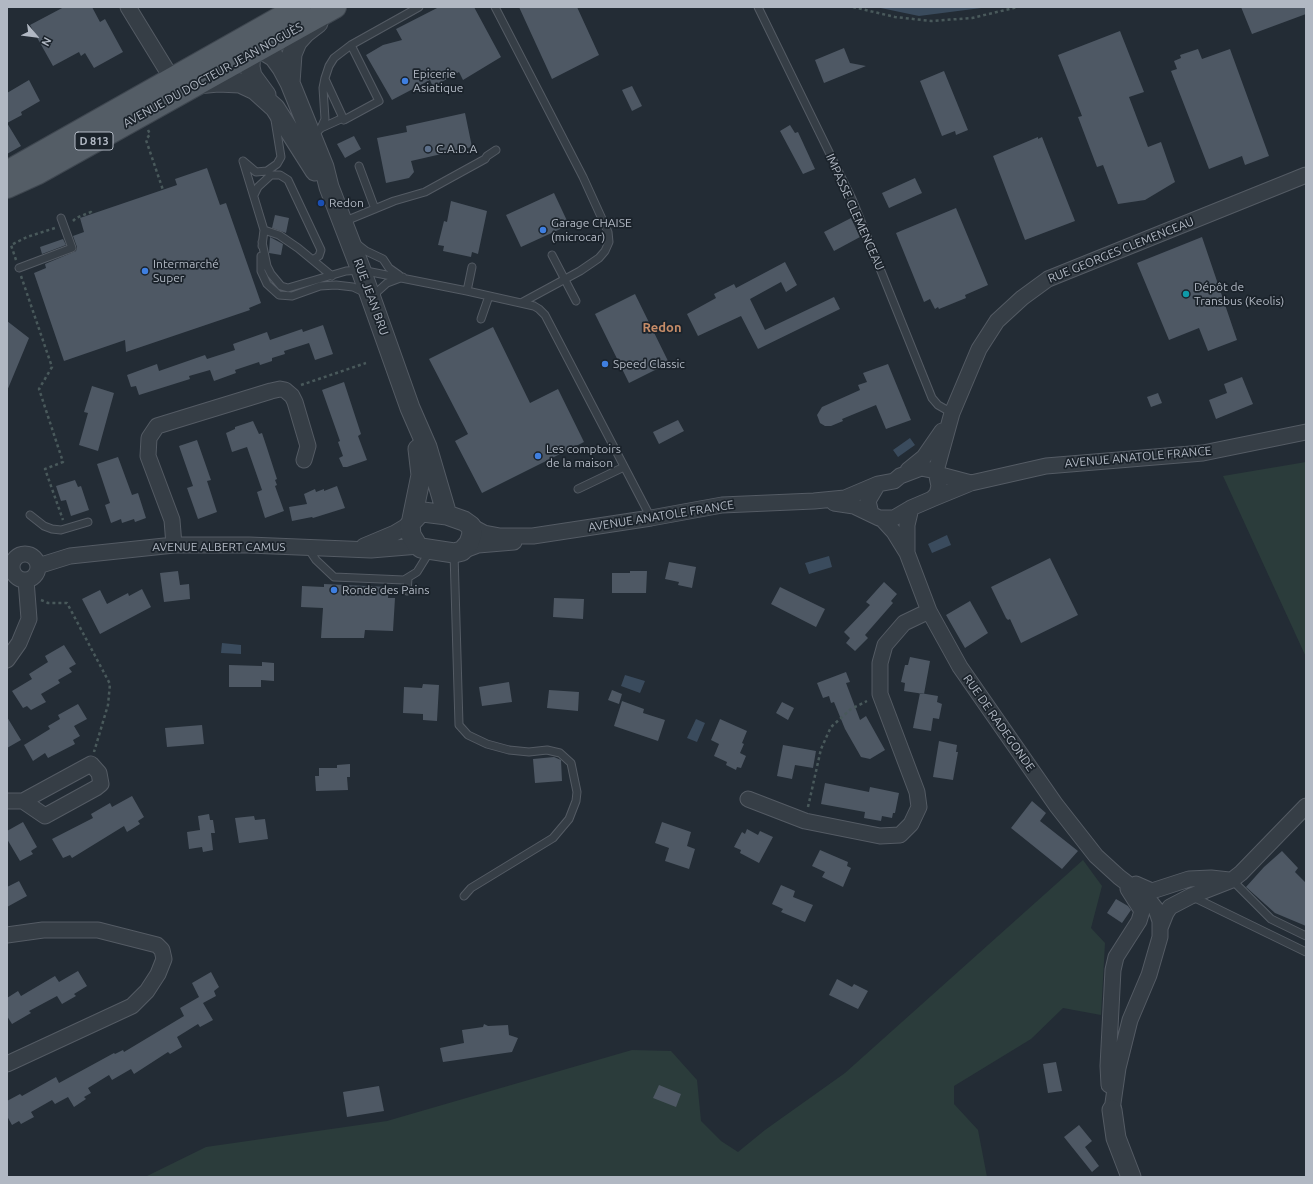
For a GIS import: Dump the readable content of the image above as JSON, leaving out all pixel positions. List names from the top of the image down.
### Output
{
  "streets": {
    "main road": ["AVENUE DU DOCTEUR JEAN NOGUÈS", "D 813"],
    "street": [
      "RUE GEORGES CLEMENCEAU",
      "RUE JEAN BRU",
      "AVENUE ANATOLE FRANCE",
      "AVENUE ALBERT CAMUS",
      "RUE DE RADEGONDE"
    ],
    "lane": ["IMPASSE CLEMENCEAU"]
  },
  "crossings": [
    ["AVENUE DU DOCTEUR JEAN NOGUÈS", "RUE JEAN BRU"],
    ["IMPASSE CLEMENCEAU", "RUE GEORGES CLEMENCEAU"],
    ["RUE GEORGES CLEMENCEAU", "AVENUE ANATOLE FRANCE"],
    ["RUE JEAN BRU", "AVENUE ALBERT CAMUS"],
    ["AVENUE ANATOLE FRANCE", "RUE DE RADEGONDE"]
  ],
  "districts": ["Redon"],
  "places": [
    "Epicerie Asiatique",
    "C.A.D.A",
    "Redon",
    "Garage CHAISE (microcar)",
    "Intermarché Super",
    "Dépôt de Transbus (Keolis)",
    "Speed Classic",
    "Les comptoirs de la maison",
    "Ronde des Pains"
  ],
  "north": "bottom right"
}
